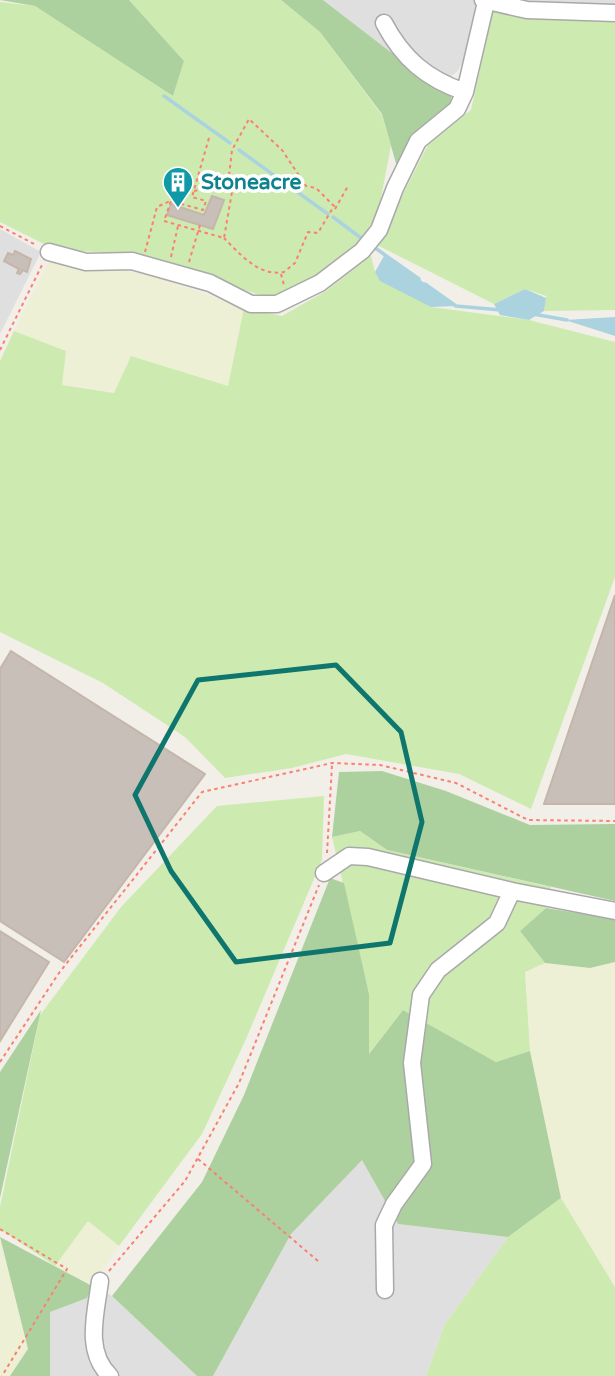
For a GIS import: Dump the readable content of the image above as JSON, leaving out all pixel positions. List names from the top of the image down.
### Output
{
  "places": {
    "building": ["Stoneacre"]
  }
}
